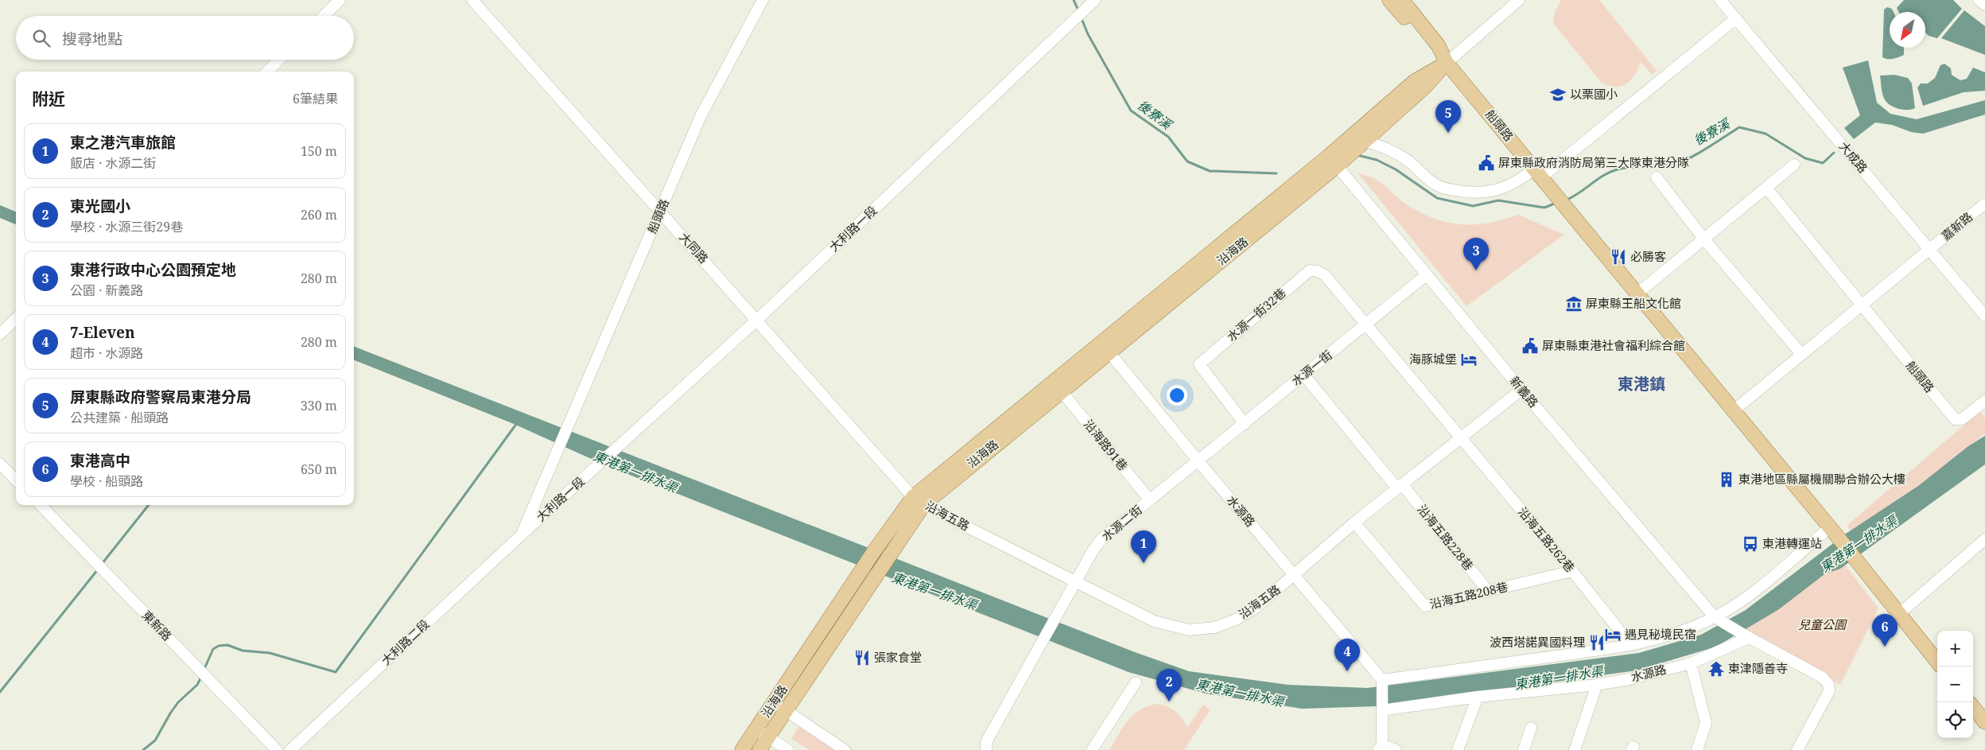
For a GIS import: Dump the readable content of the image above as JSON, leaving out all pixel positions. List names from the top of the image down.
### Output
{
  "streets": {
    "main road": ["船頭路", "沿海路"],
    "street": [
      "大成路",
      "嘉新路",
      "大利路一段",
      "大同路",
      "水源一街32巷",
      "水源一街",
      "新義路",
      "沿海路91巷",
      "水源路",
      "沿海五路",
      "水源二街",
      "沿海五路228巷",
      "沿海五路262巷",
      "沿海五路208巷",
      "東新路",
      "大利路二段"
    ]
  },
  "crossings": [
    ["船頭路", "大利路一段"],
    ["船頭路", "大同路"],
    ["船頭路", "沿海路"],
    ["船頭路", "大利路二段"],
    ["大成路", "嘉新路"],
    ["大利路一段", "大同路"],
    ["大利路一段", "大利路二段"],
    ["大同路", "沿海路"],
    ["大同路", "沿海五路"],
    ["沿海路", "新義路"],
    ["沿海路", "沿海路91巷"],
    ["沿海路", "水源路"],
    ["沿海路", "沿海五路"],
    ["水源一街32巷", "水源一街"],
    ["水源一街32巷", "沿海五路262巷"],
    ["水源一街", "新義路"],
    ["水源一街", "水源路"],
    ["水源一街", "水源二街"],
    ["水源一街", "沿海五路228巷"],
    ["水源一街", "沿海五路262巷"],
    ["新義路", "水源路"],
    ["新義路", "沿海五路"],
    ["沿海路91巷", "水源二街"],
    ["水源路", "沿海五路"],
    ["水源路", "水源二街"],
    ["沿海五路", "水源二街"],
    ["沿海五路", "沿海五路228巷"],
    ["沿海五路", "沿海五路262巷"],
    ["沿海五路", "沿海五路208巷"],
    ["沿海五路228巷", "沿海五路208巷"],
    ["沿海五路262巷", "沿海五路208巷"]
  ],
  "districts": ["東港鎮"],
  "water": ["後寮溪", "東港第一排水渠"],
  "parks": ["兒童公園"],
  "places": {
    "school or university": ["以栗國小"],
    "public building": ["屏東縣政府消防局第三大隊東港分隊", "屏東縣東港社會福利綜合館"],
    "restaurant": ["必勝客", "波西塔諾異國料理", "張家食堂"],
    "museum": ["屏東縣王船文化館"],
    "hotel": ["海豚城堡", "遇見秘境民宿"],
    "building": ["東港地區縣屬機關聯合辦公大樓"],
    "bus stop": ["東港轉運站"],
    "temple": ["東津隱善寺"]
  },
  "north": "bottom left",
  "page": {
    "search": "搜尋地點",
    "heading": ["附近", "6筆結果"],
    "pins": [
      "5",
      "3",
      "1",
      "6",
      "4",
      "2"
    ],
    "list": [
      {
        "mark": "1",
        "name": "東之港汽車旅館",
        "note": "飯店 · 水源二街",
        "value": "150 m"
      },
      {
        "mark": "2",
        "name": "東光國小",
        "note": "學校 · 水源三街29巷",
        "value": "260 m"
      },
      {
        "mark": "3",
        "name": "東港行政中心公園預定地",
        "note": "公園 · 新義路",
        "value": "280 m"
      },
      {
        "mark": "4",
        "name": "7-Eleven",
        "note": "超市 · 水源路",
        "value": "280 m"
      },
      {
        "mark": "5",
        "name": "屏東縣政府警察局東港分局",
        "note": "公共建築 · 船頭路",
        "value": "330 m"
      },
      {
        "mark": "6",
        "name": "東港高中",
        "note": "學校 · 船頭路",
        "value": "650 m"
      }
    ],
    "map_buttons": ["+", "−"]
  }
}
